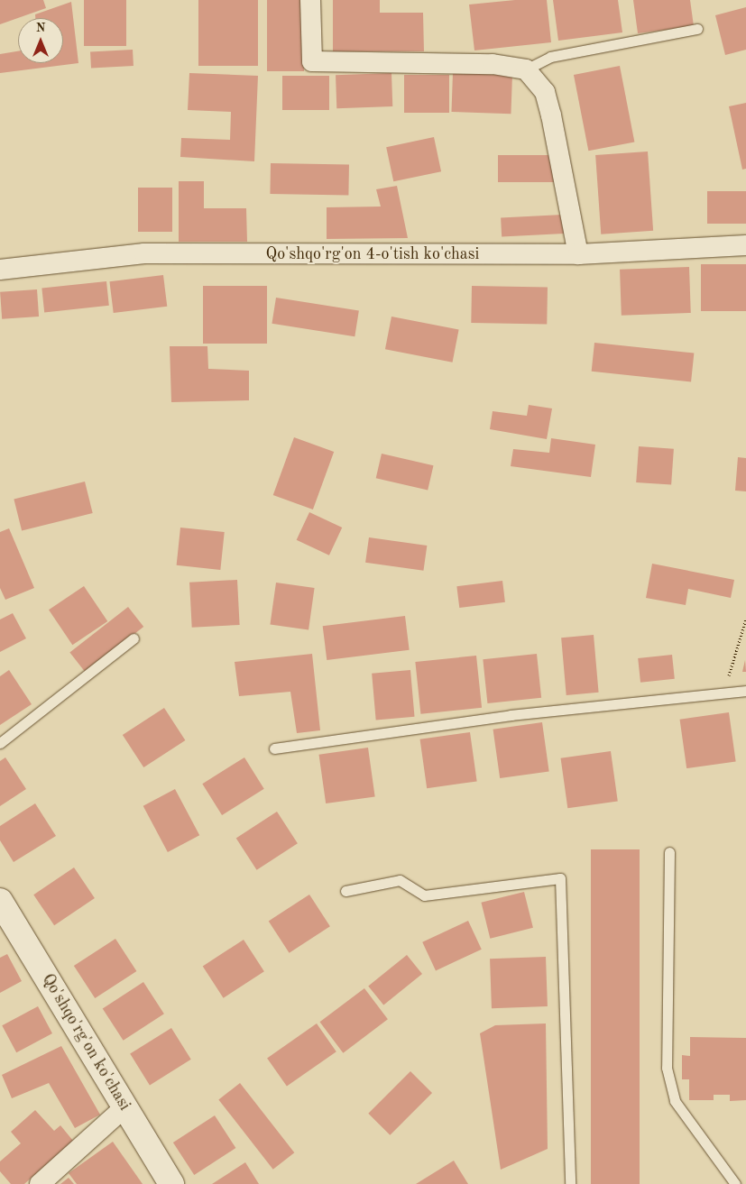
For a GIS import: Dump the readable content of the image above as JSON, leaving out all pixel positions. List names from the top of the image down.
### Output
{
  "streets": {
    "street": ["Qo'shqo'rg'on 4-o'tish ko'chasi", "Qo'shqo'rg'on ko'chasi"]
  },
  "north": "top"
}
